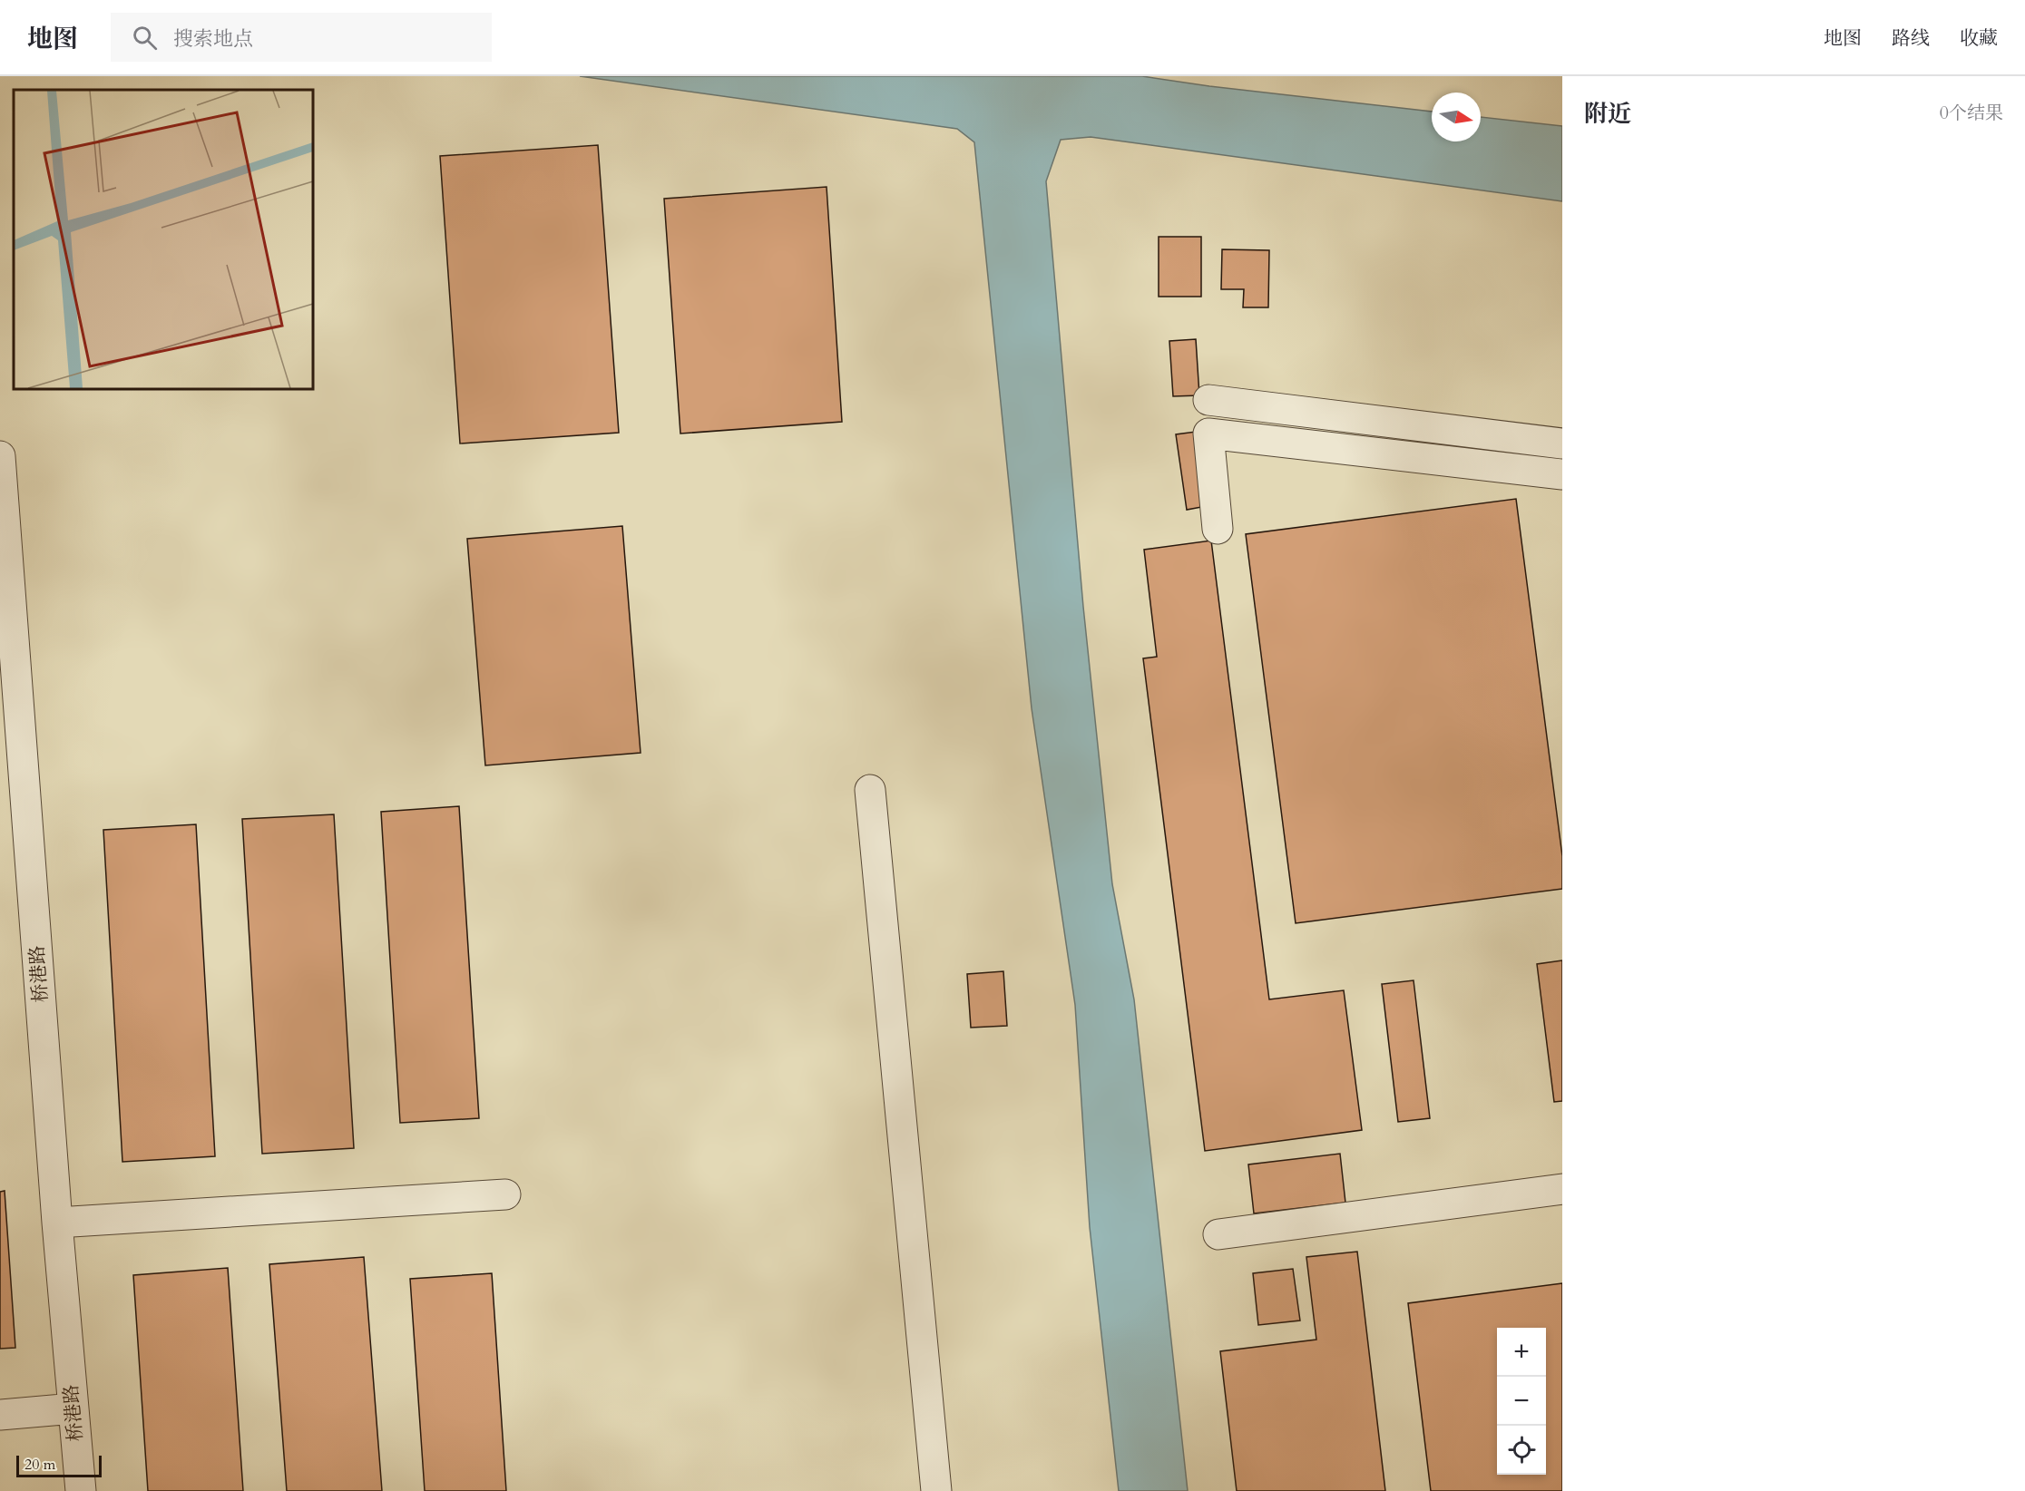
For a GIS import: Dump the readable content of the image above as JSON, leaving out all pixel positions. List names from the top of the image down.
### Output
{
  "streets": {
    "street": ["桥港路"]
  },
  "scale_bar": "20 m",
  "north": "right",
  "page": {
    "header": "地图",
    "search": "搜索地点",
    "nav": ["地图", "路线", "收藏"],
    "heading": ["附近", "0个结果"],
    "map_buttons": ["+", "−"],
    "scale": "20 m"
  }
}
